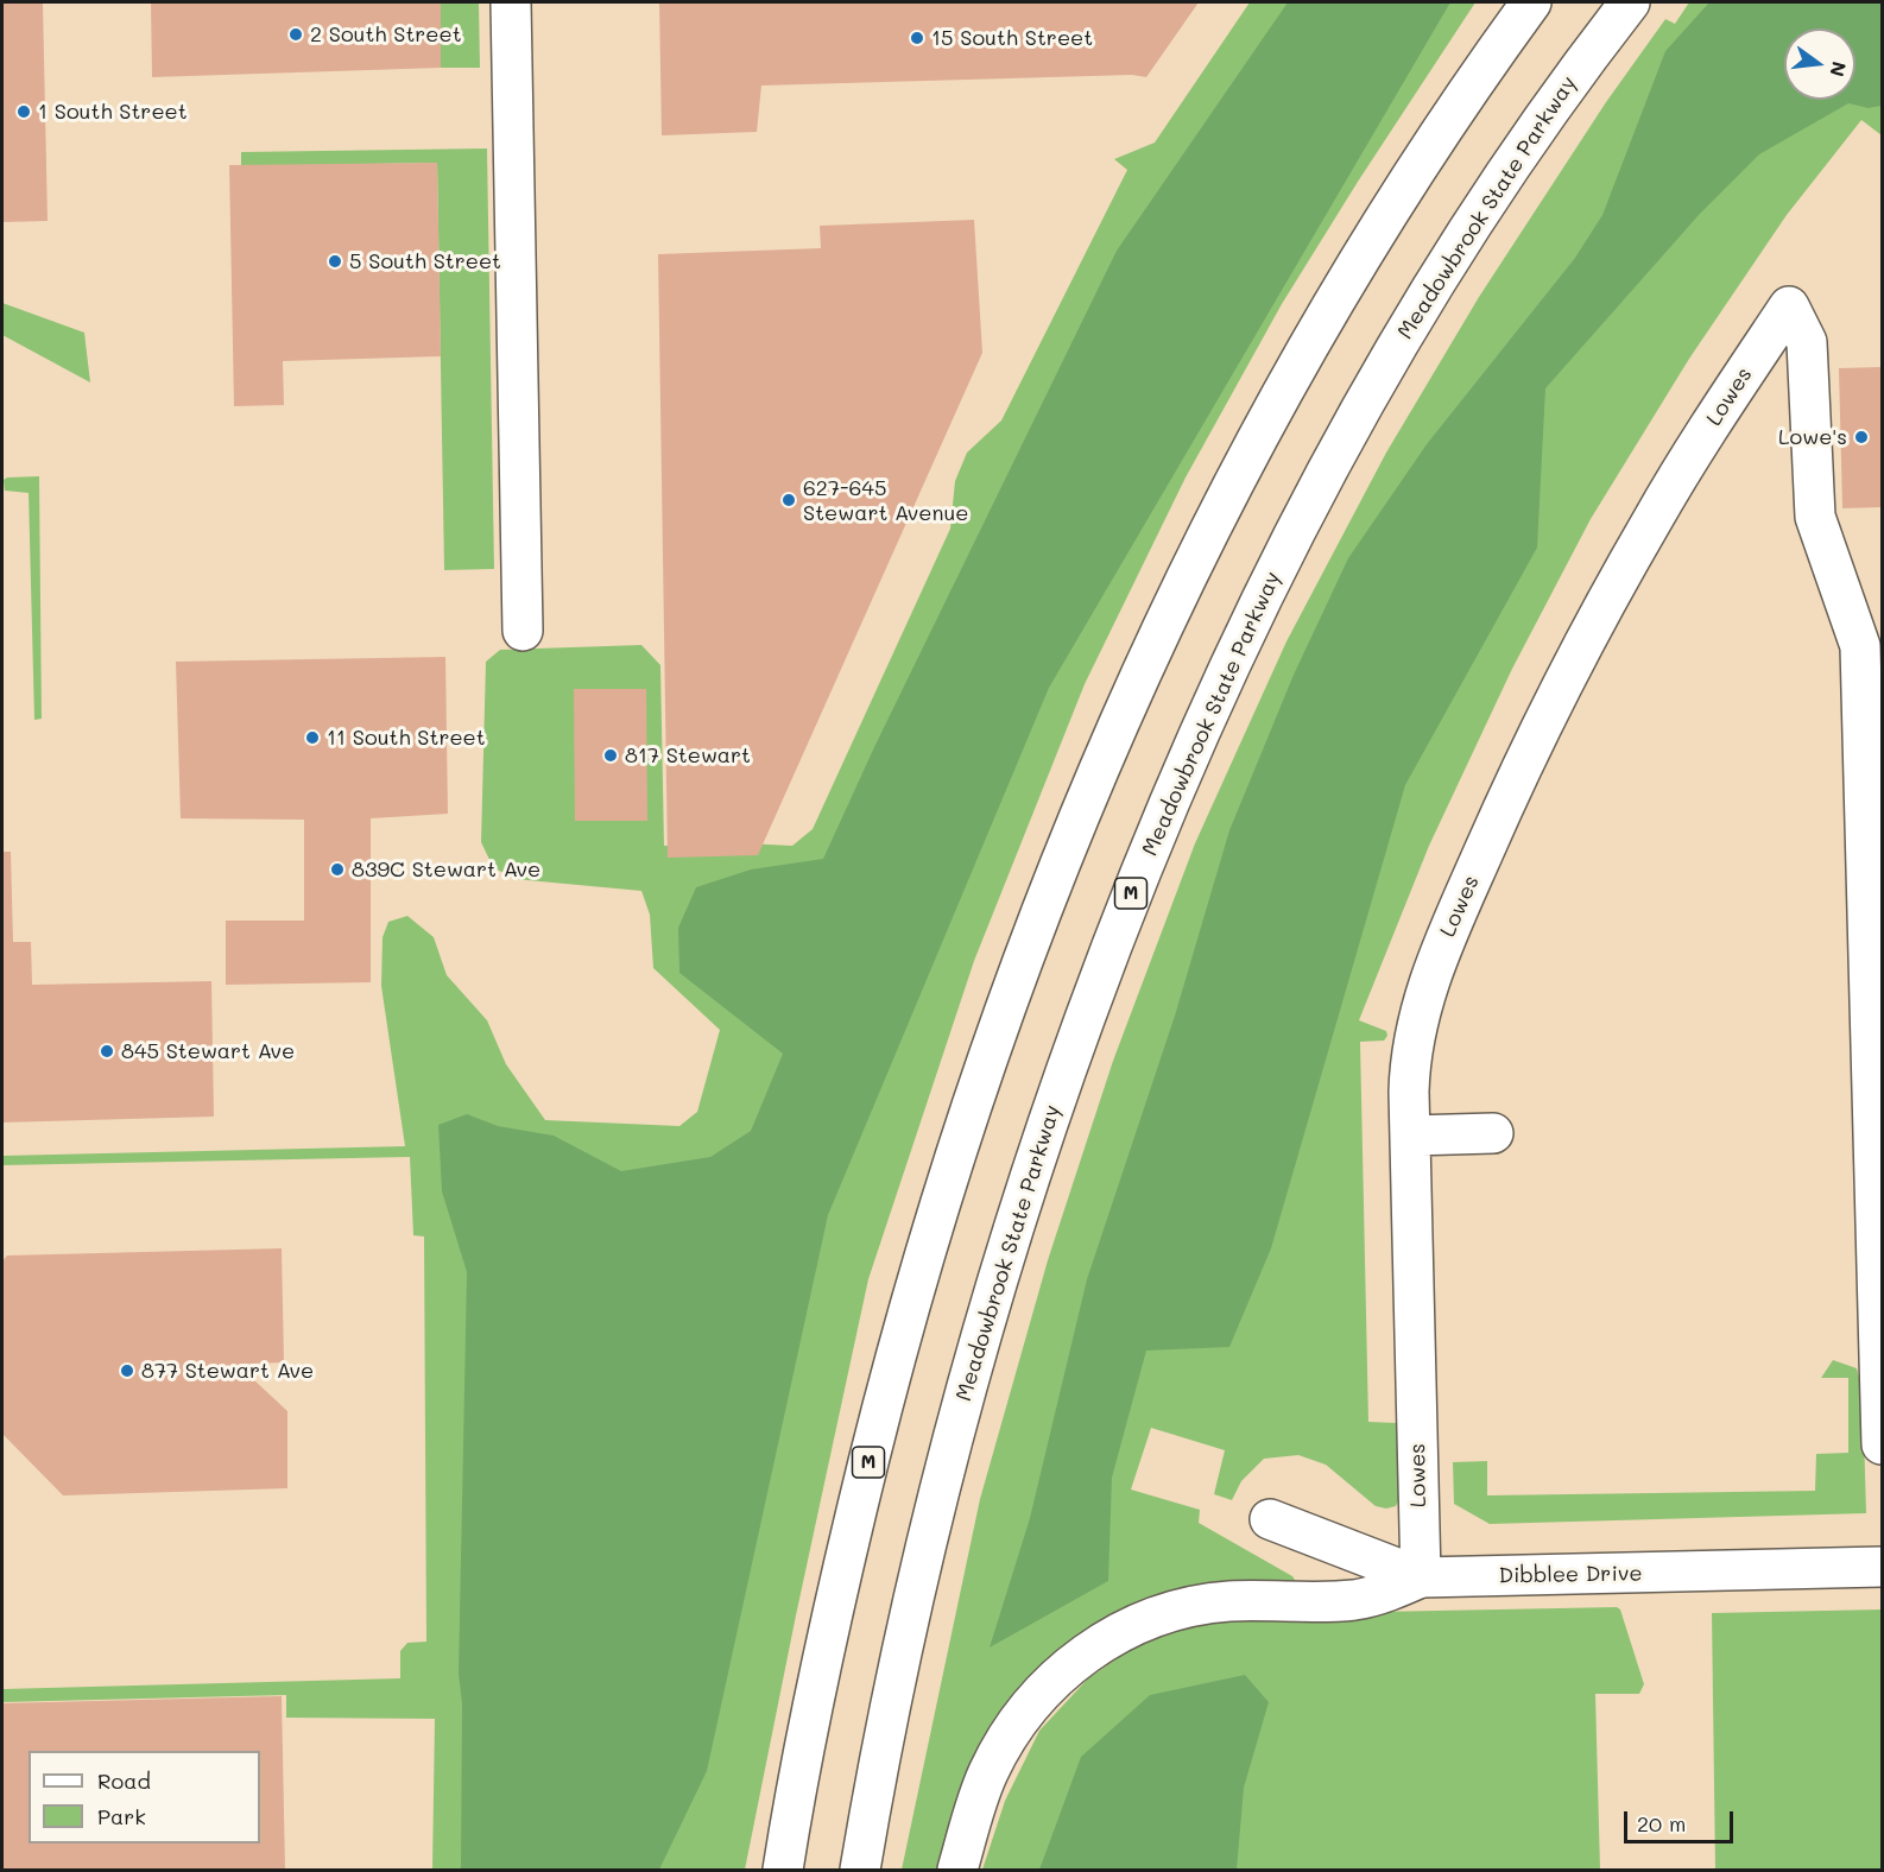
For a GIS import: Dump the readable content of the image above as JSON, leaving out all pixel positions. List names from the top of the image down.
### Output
{
  "streets": {
    "main road": [
      "Meadowbrook State Parkway",
      "Lowes",
      "M",
      "Dibblee Drive"
    ]
  },
  "crossings": [
    ["Lowes", "Dibblee Drive"]
  ],
  "places": [
    "2 South Street",
    "15 South Street",
    "1 South Street",
    "5 South Street",
    "Lowe's",
    "627-645 Stewart Avenue",
    "11 South Street",
    "817 Stewart",
    "839C Stewart Ave",
    "845 Stewart Ave",
    "877 Stewart Ave"
  ],
  "legend": ["Road", "Park"],
  "scale_bar": "20 m",
  "north": "right"
}
